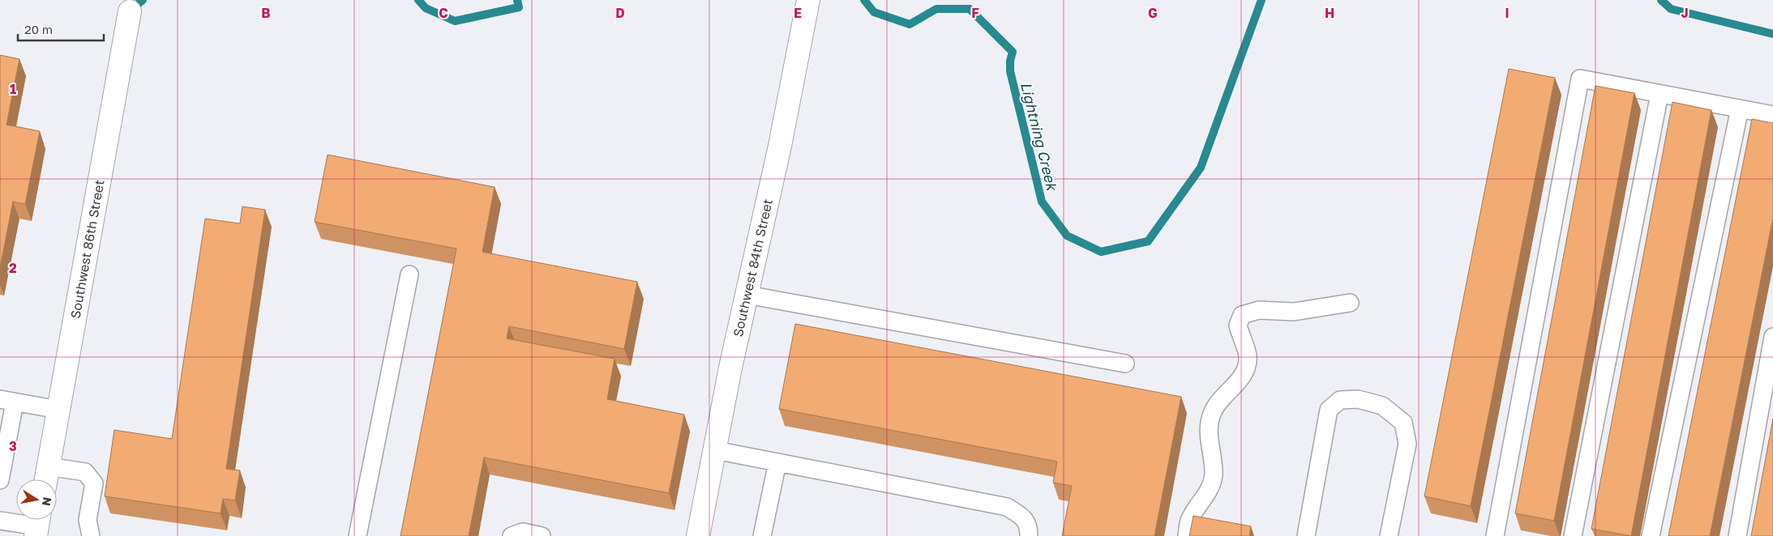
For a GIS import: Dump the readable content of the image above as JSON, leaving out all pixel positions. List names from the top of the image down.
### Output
{
  "streets": {
    "street": ["Southwest 86th Street", "Southwest 84th Street"]
  },
  "water": ["Lightning Creek"],
  "scale_bar": "20 m",
  "north": "right",
  "grid": {
    "columns": [
      "B",
      "C",
      "D",
      "E",
      "F",
      "G",
      "H",
      "I",
      "J"
    ],
    "rows": ["1", "2", "3"]
  }
}
